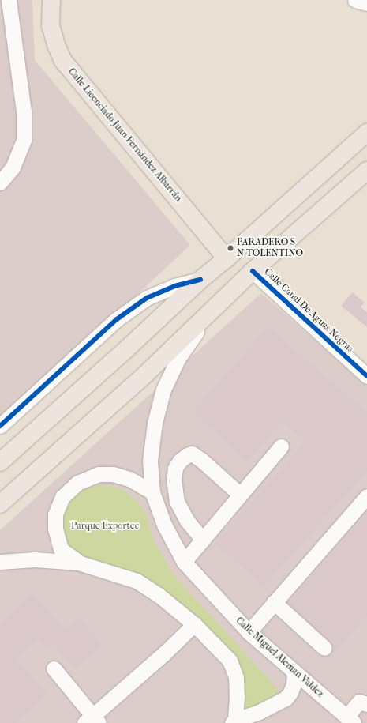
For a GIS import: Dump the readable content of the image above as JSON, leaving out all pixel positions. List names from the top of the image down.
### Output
{
  "streets": {
    "main road": ["Calle Licenciado Juan Fernández Albarrán"],
    "street": ["Calle Canal De Aguas Negras", "Calle Miguel Aleman Valdez"]
  },
  "parks": ["Parque Exportec"],
  "places": ["PARADERO S N TOLENTINO"]
}
